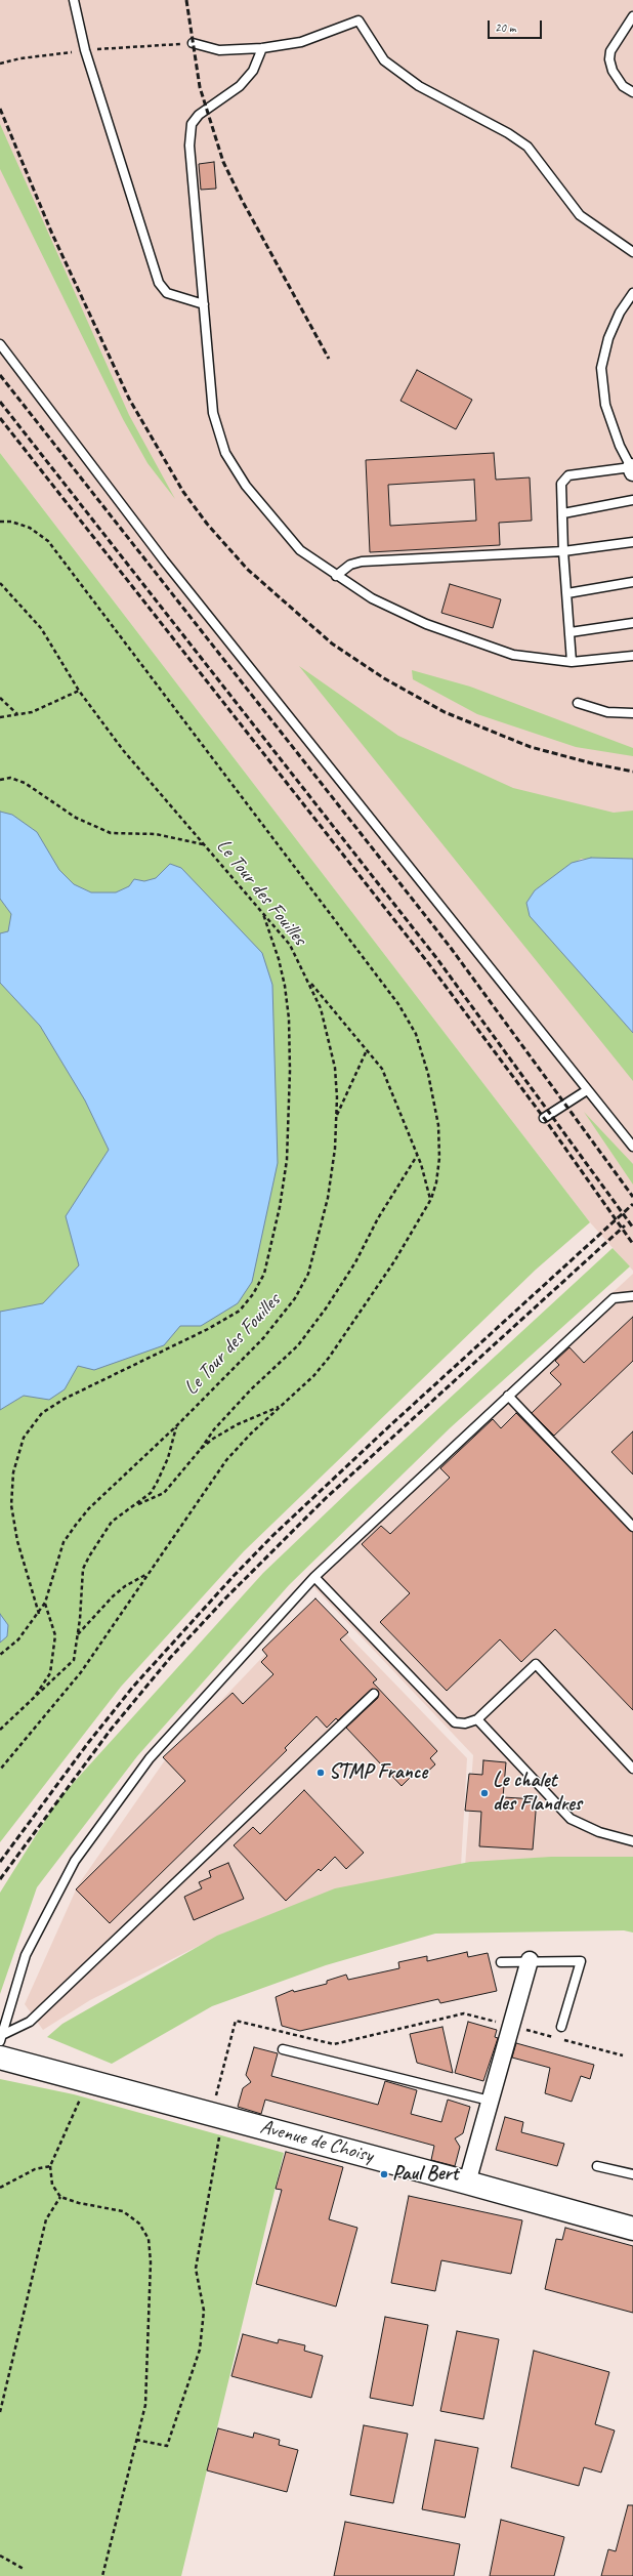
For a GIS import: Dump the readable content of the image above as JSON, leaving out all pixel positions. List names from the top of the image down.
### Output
{
  "streets": {
    "main road": ["Avenue de Choisy"],
    "path": ["Le Tour des Fouilles"]
  },
  "places": ["STMP France", "Le chalet des Flandres", "Paul Bert"],
  "scale_bar": "20 m"
}
